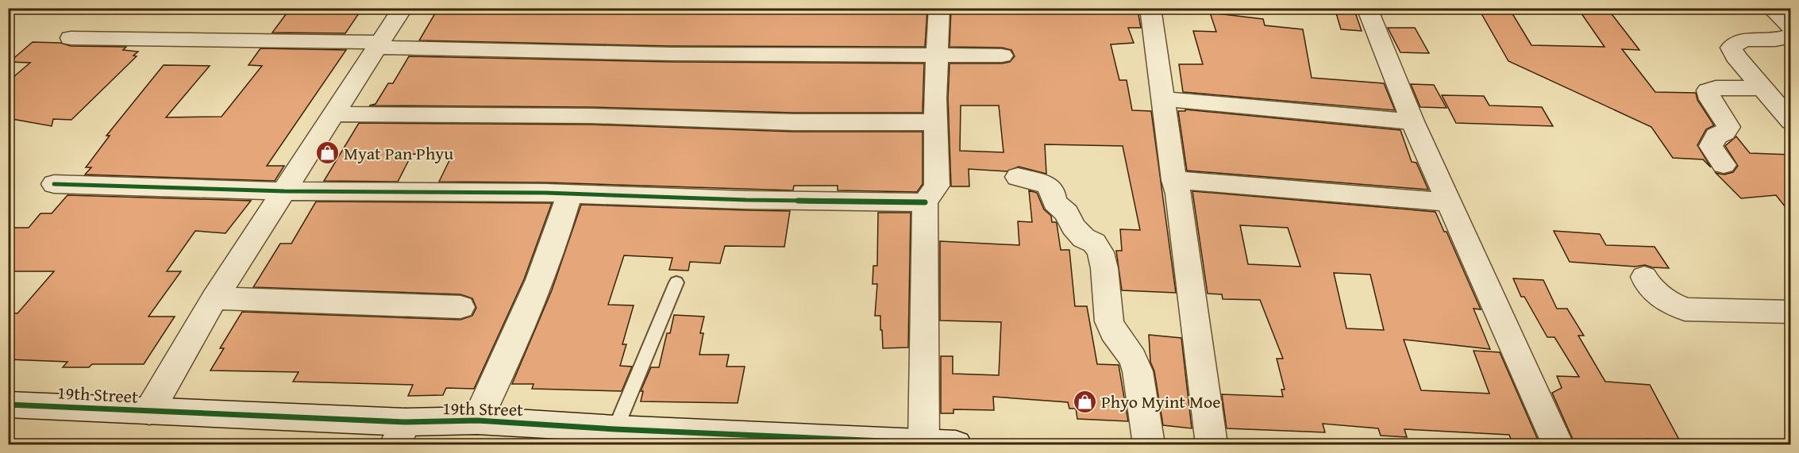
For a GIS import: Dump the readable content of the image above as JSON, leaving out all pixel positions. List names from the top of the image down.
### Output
{
  "streets": {
    "street": ["19th Street"]
  },
  "places": {
    "shop": ["Myat Pan Phyu", "Phyo Myint Moe"]
  }
}
